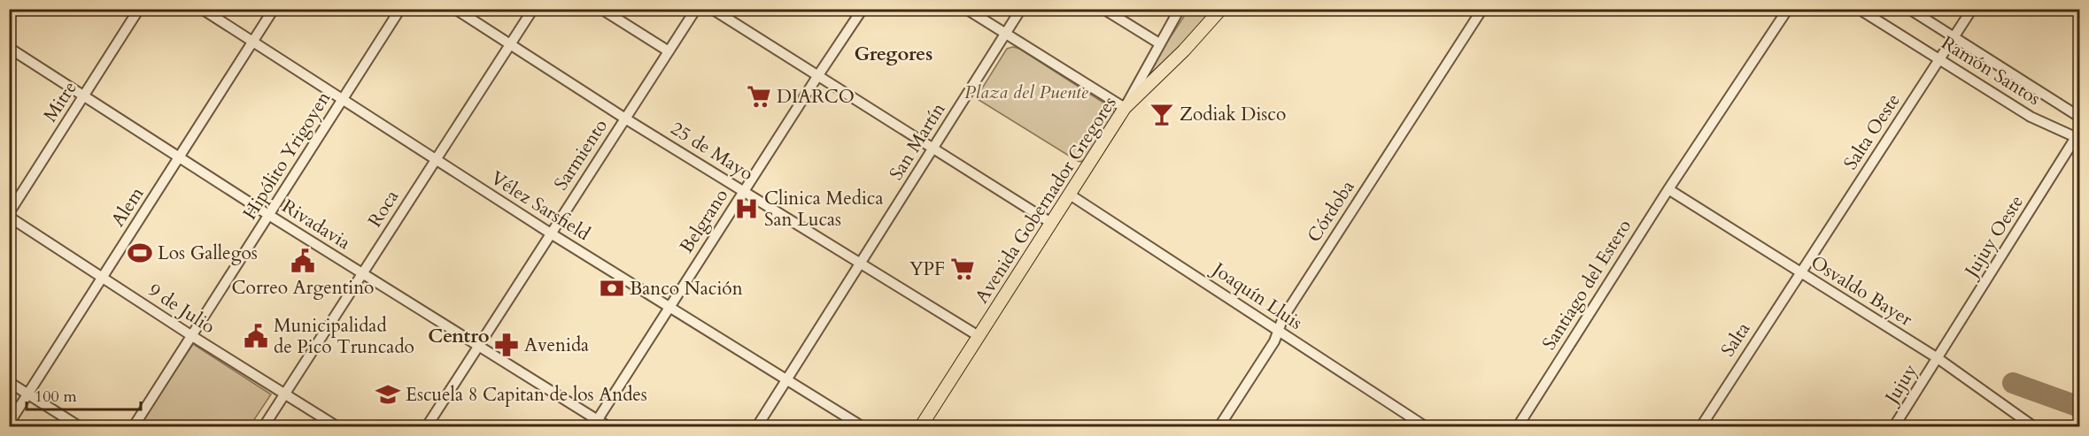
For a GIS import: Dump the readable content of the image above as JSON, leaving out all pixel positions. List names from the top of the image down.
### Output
{
  "streets": {
    "main road": ["Avenida Gobernador Gregores"],
    "street": [
      "Ramón Santos",
      "Mitre",
      "Salta Oeste",
      "San Martín",
      "25 de Mayo",
      "Sarmiento",
      "Hipólito Yrigoyen",
      "Vélez Sarsfield",
      "Alem",
      "Roca",
      "Córdoba",
      "Belgrano",
      "Rivadavia",
      "Jujuy Oeste",
      "Santiago del Estero",
      "Osvaldo Bayer",
      "Joaquín Lluis",
      "9 de Julio",
      "Salta",
      "Jujuy"
    ]
  },
  "crossings": [
    ["Ramón Santos", "Salta Oeste"],
    ["Ramón Santos", "Jujuy Oeste"],
    ["Mitre", "Rivadavia"],
    ["Mitre", "9 de Julio"],
    ["Salta Oeste", "Osvaldo Bayer"],
    ["Salta Oeste", "Salta"],
    ["San Martín", "25 de Mayo"],
    ["San Martín", "Vélez Sarsfield"],
    ["25 de Mayo", "Sarmiento"],
    ["25 de Mayo", "Avenida Gobernador Gregores"],
    ["25 de Mayo", "Roca"],
    ["25 de Mayo", "Belgrano"],
    ["Sarmiento", "Vélez Sarsfield"],
    ["Sarmiento", "Rivadavia"],
    ["Hipólito Yrigoyen", "Vélez Sarsfield"],
    ["Hipólito Yrigoyen", "Rivadavia"],
    ["Hipólito Yrigoyen", "9 de Julio"],
    ["Avenida Gobernador Gregores", "Joaquín Lluis"],
    ["Vélez Sarsfield", "Alem"],
    ["Vélez Sarsfield", "Roca"],
    ["Vélez Sarsfield", "Belgrano"],
    ["Alem", "Rivadavia"],
    ["Alem", "9 de Julio"],
    ["Roca", "Rivadavia"],
    ["Roca", "9 de Julio"],
    ["Córdoba", "Joaquín Lluis"],
    ["Belgrano", "Rivadavia"],
    ["Jujuy Oeste", "Osvaldo Bayer"],
    ["Jujuy Oeste", "Jujuy"],
    ["Santiago del Estero", "Osvaldo Bayer"],
    ["Osvaldo Bayer", "Salta"],
    ["Osvaldo Bayer", "Jujuy"]
  ],
  "districts": ["Gregores", "Centro"],
  "parks": ["Plaza del Puente"],
  "places": {
    "supermarket": ["DIARCO", "YPF"],
    "bar": ["Zodiak Disco"],
    "hospital": ["Clinica Medica San Lucas"],
    "sports": ["Los Gallegos"],
    "public building": ["Correo Argentino", "Municipalidad de Pico Truncado"],
    "bank": ["Banco Nación"],
    "pharmacy": ["Avenida"],
    "school or university": ["Escuela 8 Capitan de los Andes"]
  },
  "scale_bar": "100 m"
}
